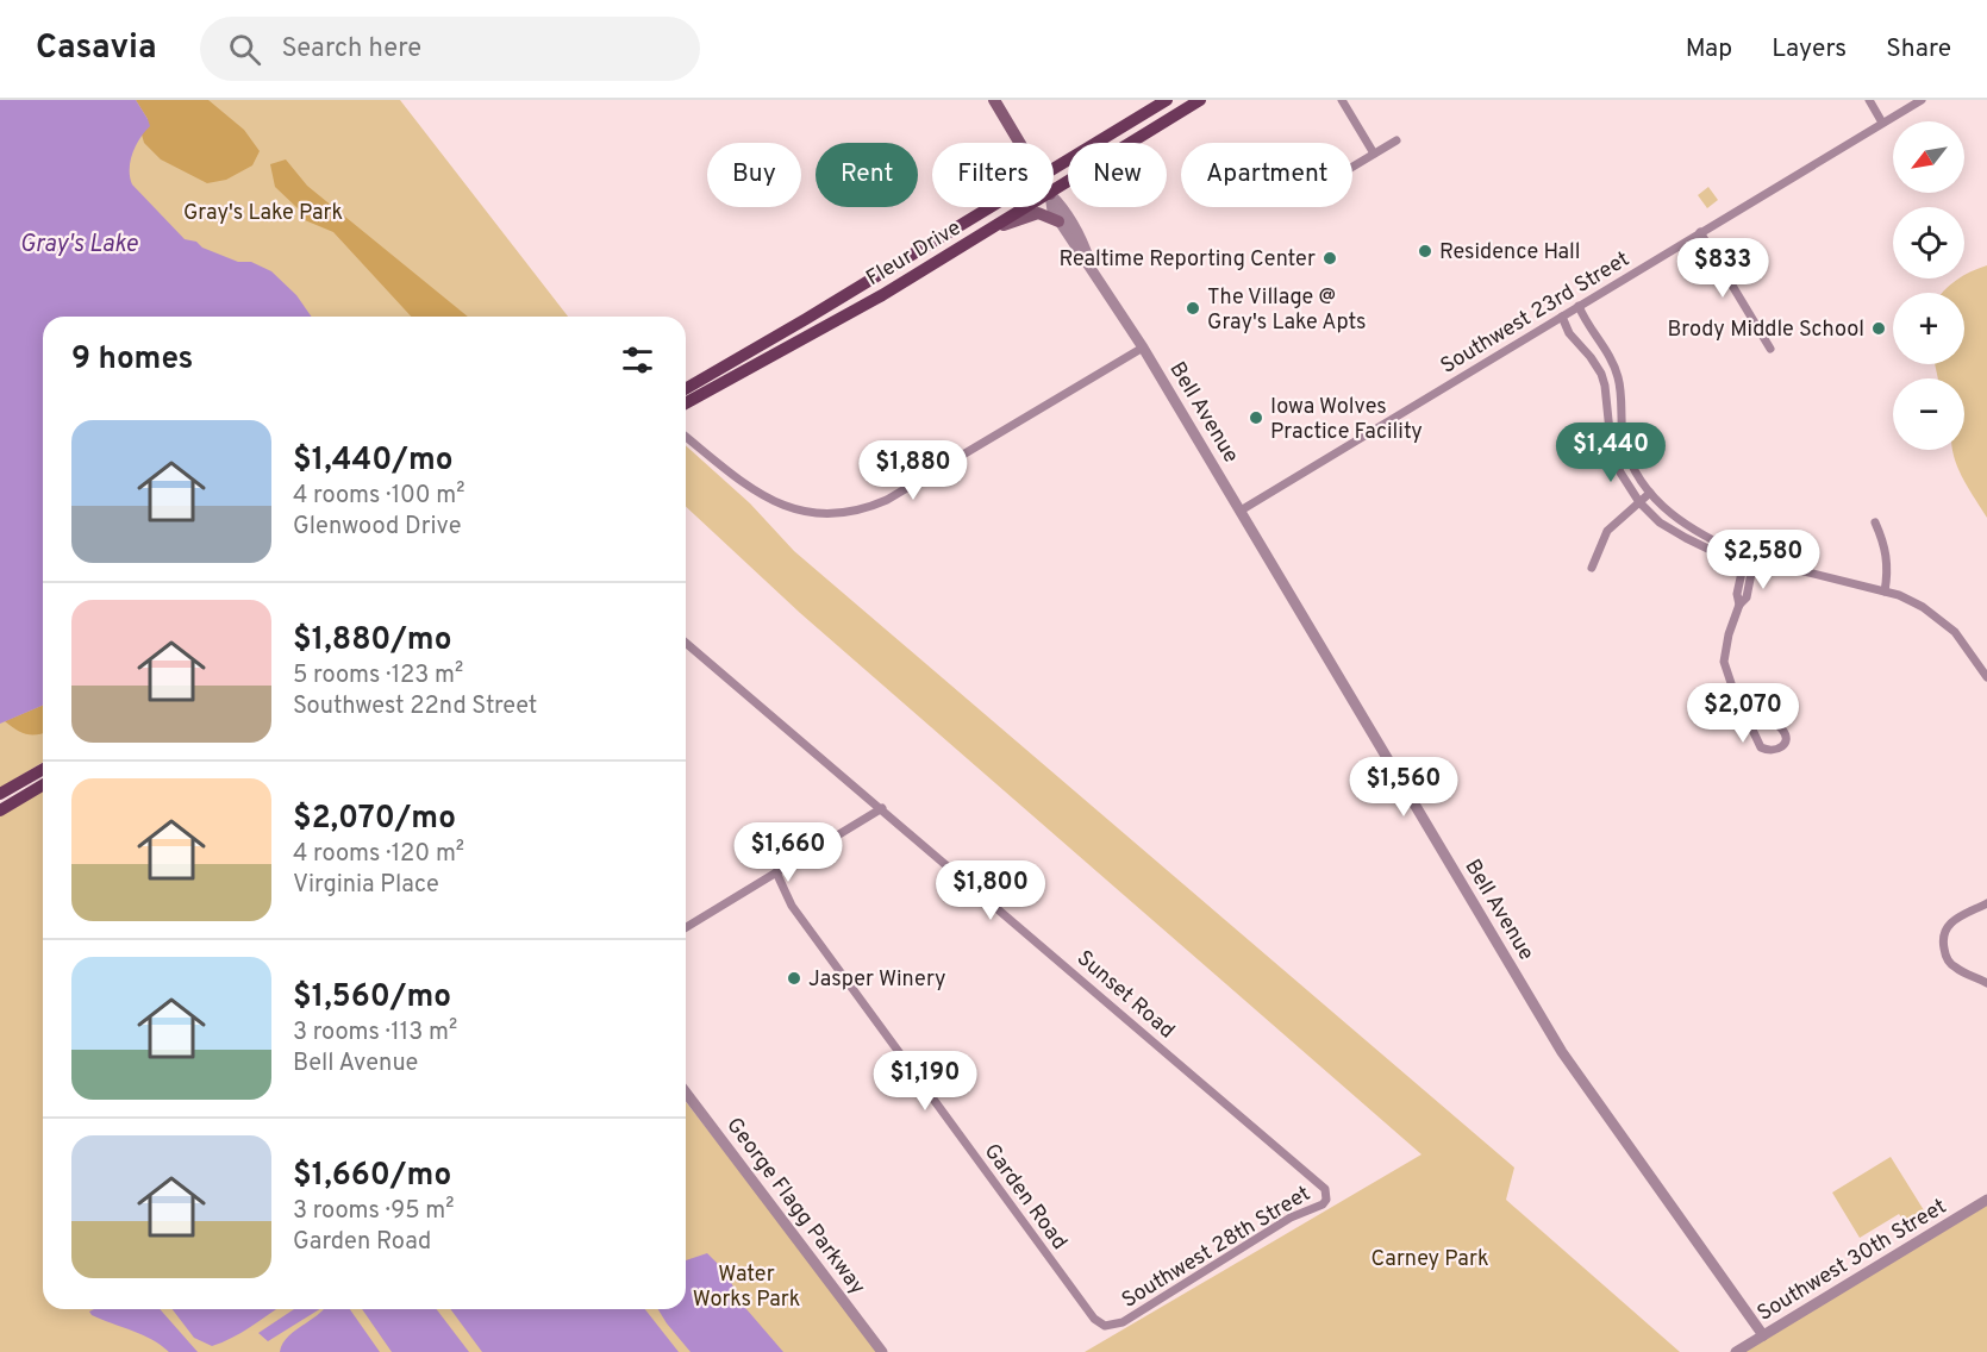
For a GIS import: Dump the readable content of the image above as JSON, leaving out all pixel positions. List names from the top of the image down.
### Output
{
  "streets": {
    "main road": ["Fleur Drive", "Bell Avenue"],
    "street": [
      "Southwest 23rd Street",
      "Sunset Road",
      "Garden Road",
      "George Flagg Parkway",
      "Southwest 28th Street",
      "Southwest 30th Street"
    ]
  },
  "crossings": [
    ["Southwest 23rd Street", "Bell Avenue"],
    ["Bell Avenue", "Southwest 30th Street"],
    ["Sunset Road", "Southwest 28th Street"],
    ["Garden Road", "Southwest 28th Street"]
  ],
  "water": ["Gray's Lake"],
  "parks": ["Gray's Lake Park", "Carney Park", "Water Works Park"],
  "places": [
    "Residence Hall",
    "Realtime Reporting Center",
    "The Village @ Gray's Lake Apts",
    "Brody Middle School",
    "Iowa Wolves Practice Facility",
    "Jasper Winery"
  ],
  "north": "bottom left",
  "page": {
    "header": "Casavia",
    "search": "Search here",
    "nav": ["Map", "Layers", "Share"],
    "map_buttons": ["+", "−"],
    "chip": [
      "Buy",
      "Rent",
      "Filters",
      "New",
      "Apartment"
    ],
    "price": [
      "$833",
      "$1,440",
      "$1,880",
      "$2,580",
      "$2,070",
      "$1,560",
      "$1,660",
      "$1,800",
      "$1,190"
    ],
    "heading": "9 homes",
    "list": [
      {
        "name": "$1,440/mo",
        "note": "4 rooms · 100 m² · Glenwood Drive"
      },
      {
        "name": "$1,880/mo",
        "note": "5 rooms · 123 m² · Southwest 22nd Street"
      },
      {
        "name": "$2,070/mo",
        "note": "4 rooms · 120 m² · Virginia Place"
      },
      {
        "name": "$1,560/mo",
        "note": "3 rooms · 113 m² · Bell Avenue"
      },
      {
        "name": "$1,660/mo",
        "note": "3 rooms · 95 m² · Garden Road"
      }
    ]
  }
}
